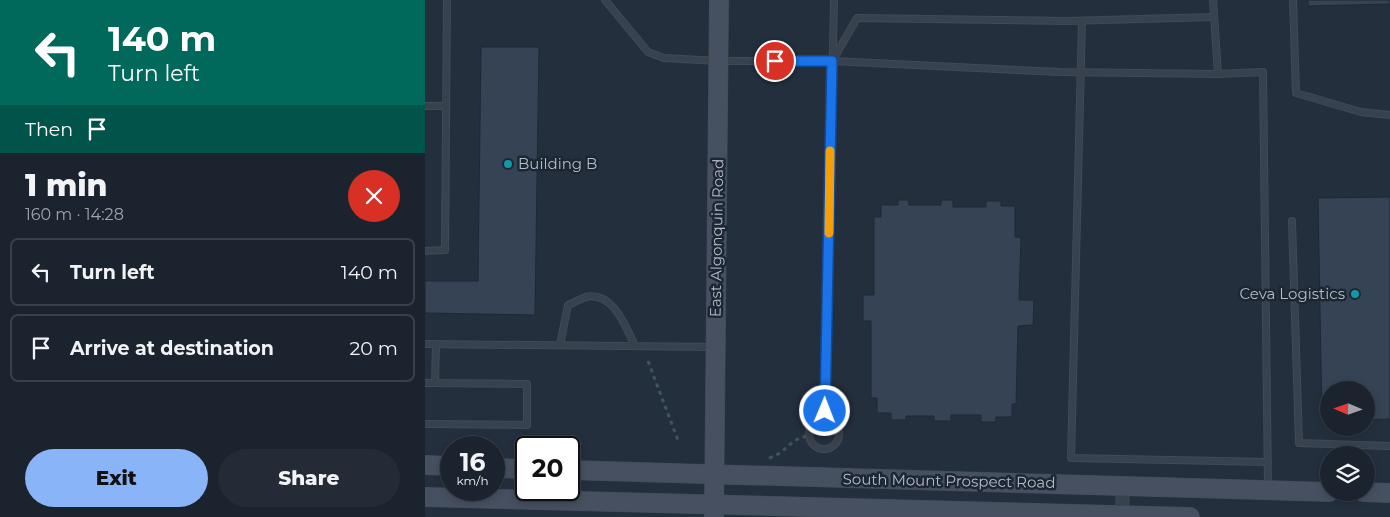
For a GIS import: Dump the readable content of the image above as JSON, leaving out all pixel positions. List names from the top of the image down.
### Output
{
  "streets": {
    "main road": ["East Algonquin Road", "South Mount Prospect Road"]
  },
  "crossings": [
    ["East Algonquin Road", "South Mount Prospect Road"]
  ],
  "places": ["Building B", "Ceva Logistics"],
  "north": "left",
  "page": {
    "turn": ["140 m", "Turn left"],
    "then": "Then",
    "heading": ["1 min", "160 m · 14:28"],
    "list": [
      {
        "name": "Turn left",
        "value": "140 m"
      },
      {
        "name": "Arrive at destination",
        "value": "20 m"
      }
    ],
    "speed": "16 km/h",
    "limit": "20",
    "buttons": ["Exit", "Share"]
  }
}
